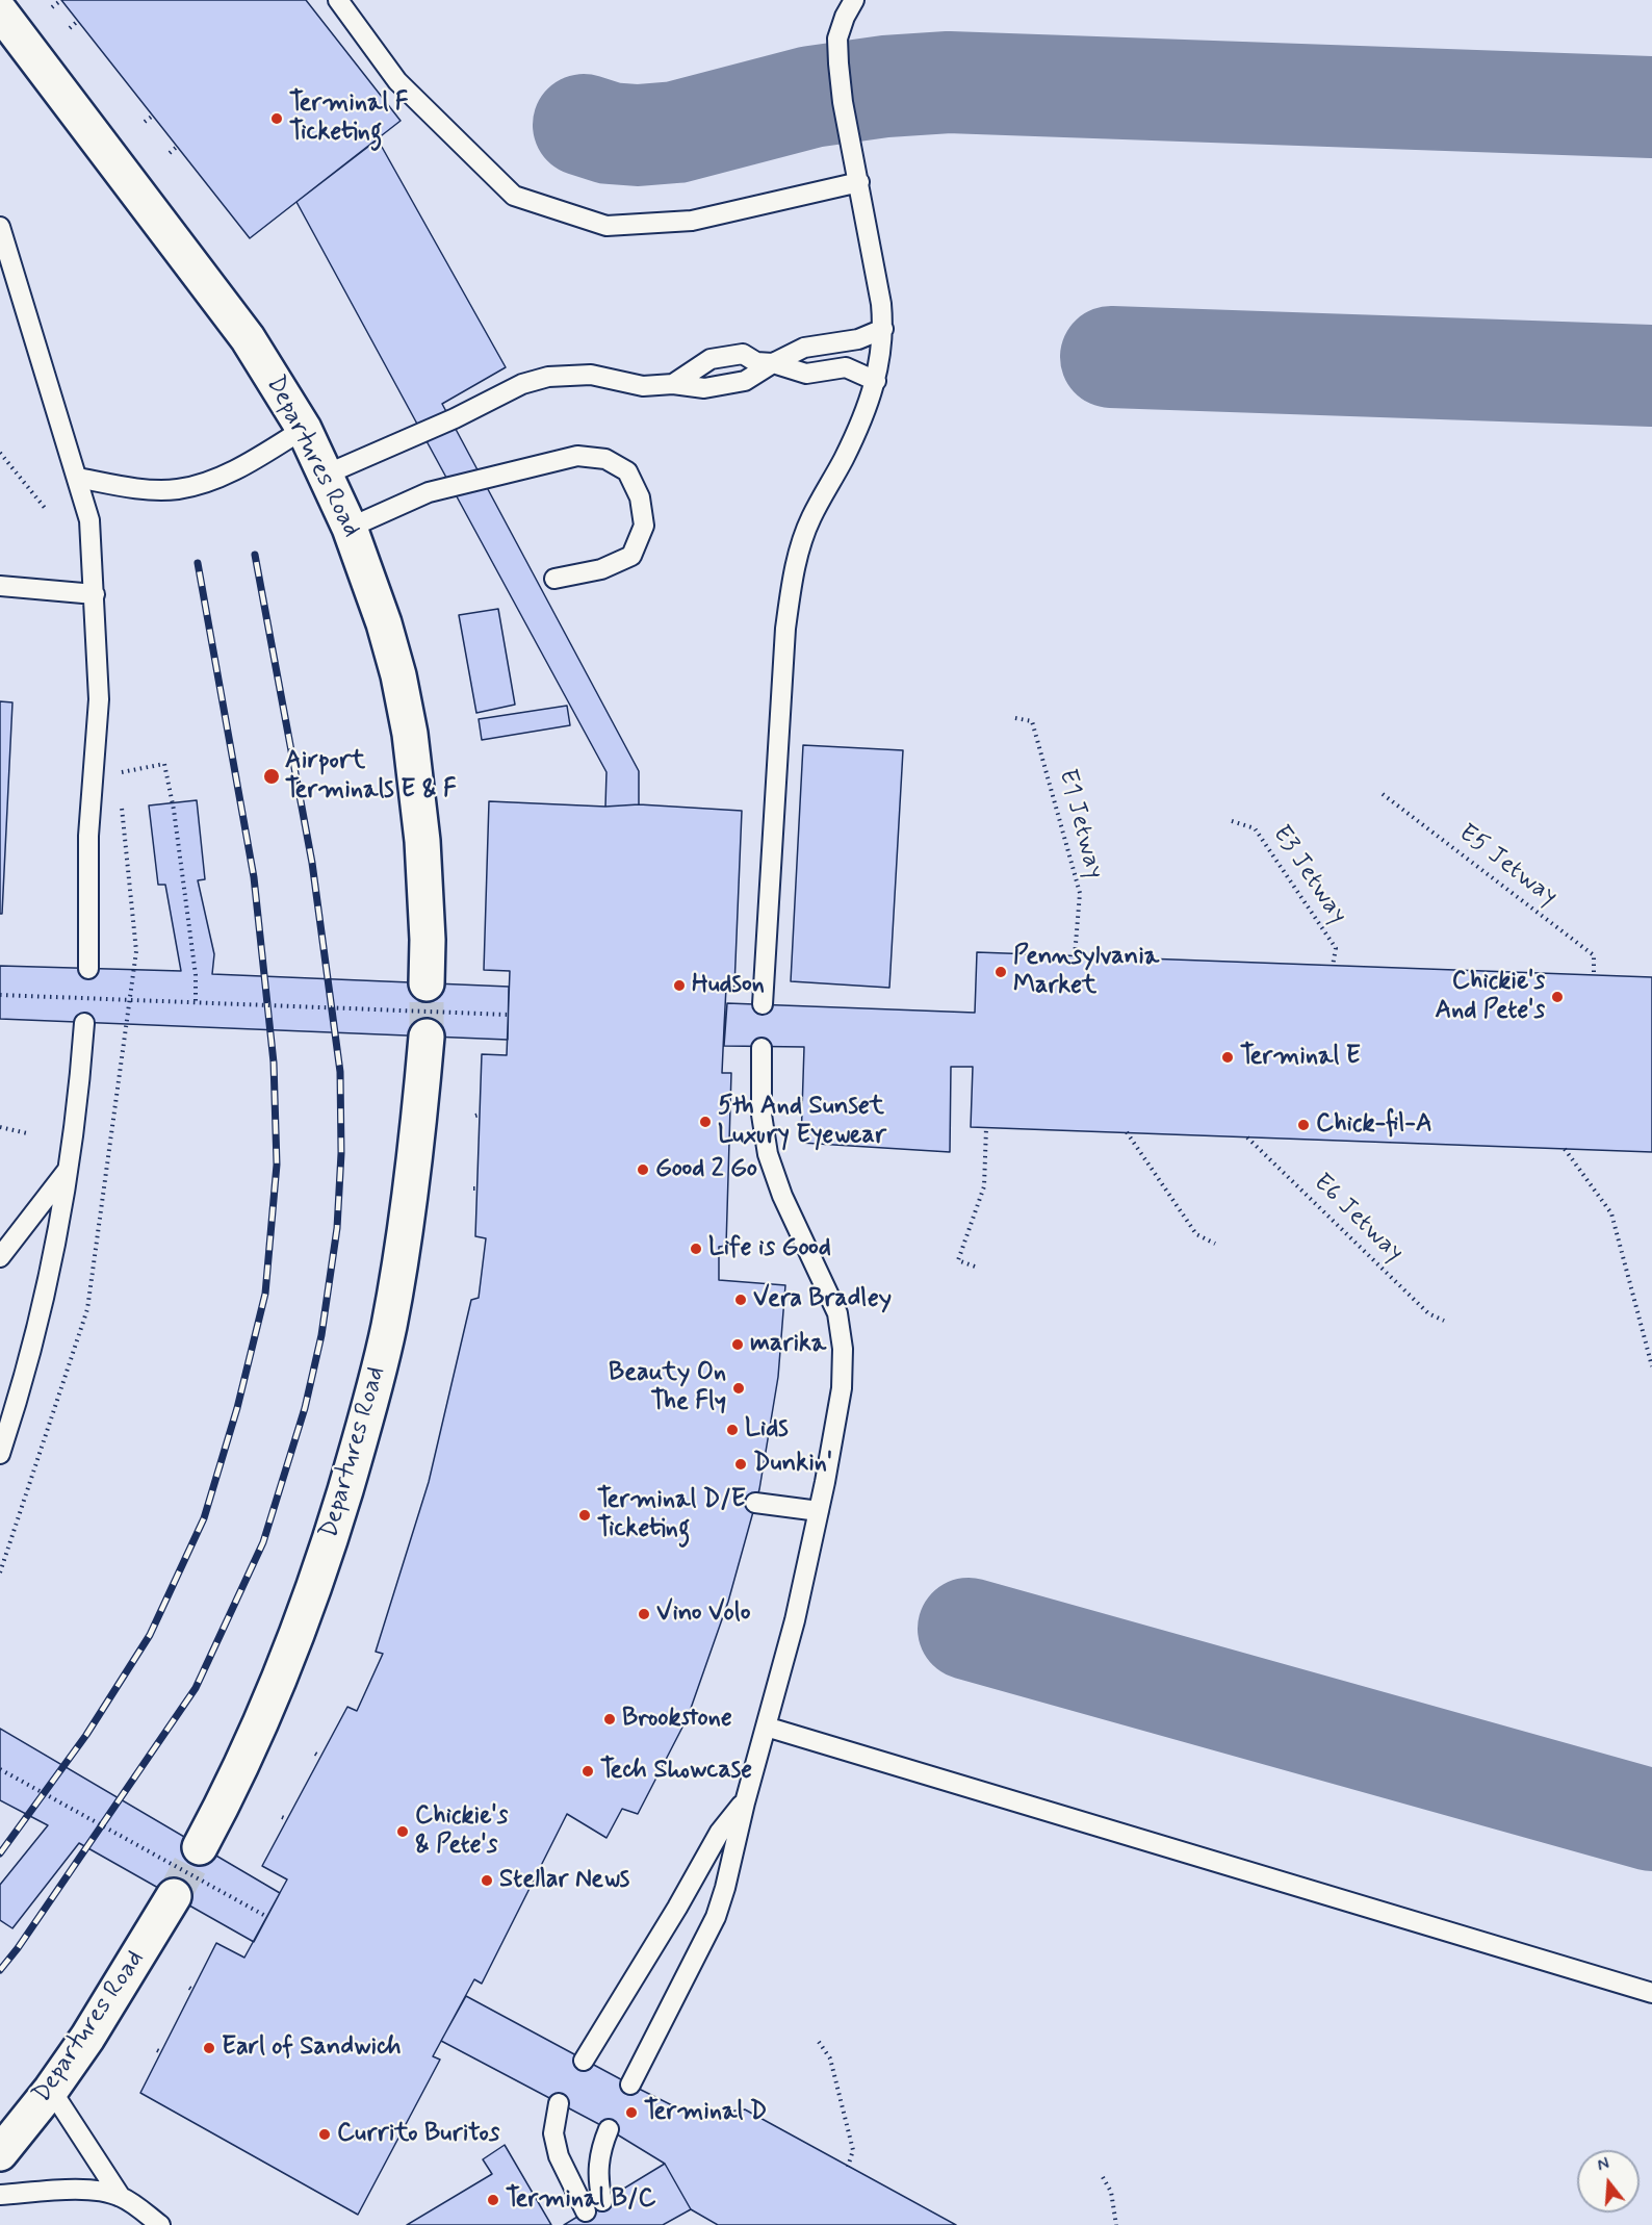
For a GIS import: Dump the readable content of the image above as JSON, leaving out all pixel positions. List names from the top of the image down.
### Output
{
  "streets": {
    "street": ["Departures Road"],
    "path": [
      "E1 Jetway",
      "E5 Jetway",
      "E3 Jetway",
      "E6 Jetway"
    ]
  },
  "places": [
    "Terminal F Ticketing",
    "Airport Terminals E & F",
    "Pennsylvania Market",
    "Hudson",
    "Chickie's And Pete's",
    "Terminal E",
    "5th And Sunset Luxury Eyewear",
    "Chick-fil-A",
    "Good 2 Go",
    "Life is Good",
    "Vera Bradley",
    "marika",
    "Beauty On The Fly",
    "Lids",
    "Dunkin'",
    "Terminal D/E Ticketing",
    "Vino Volo",
    "Brookstone",
    "Tech Showcase",
    "Chickie's & Pete's",
    "Stellar News",
    "Earl of Sandwich",
    "Terminal D",
    "Currito Buritos",
    "Terminal B/C"
  ],
  "north": "top"
}
